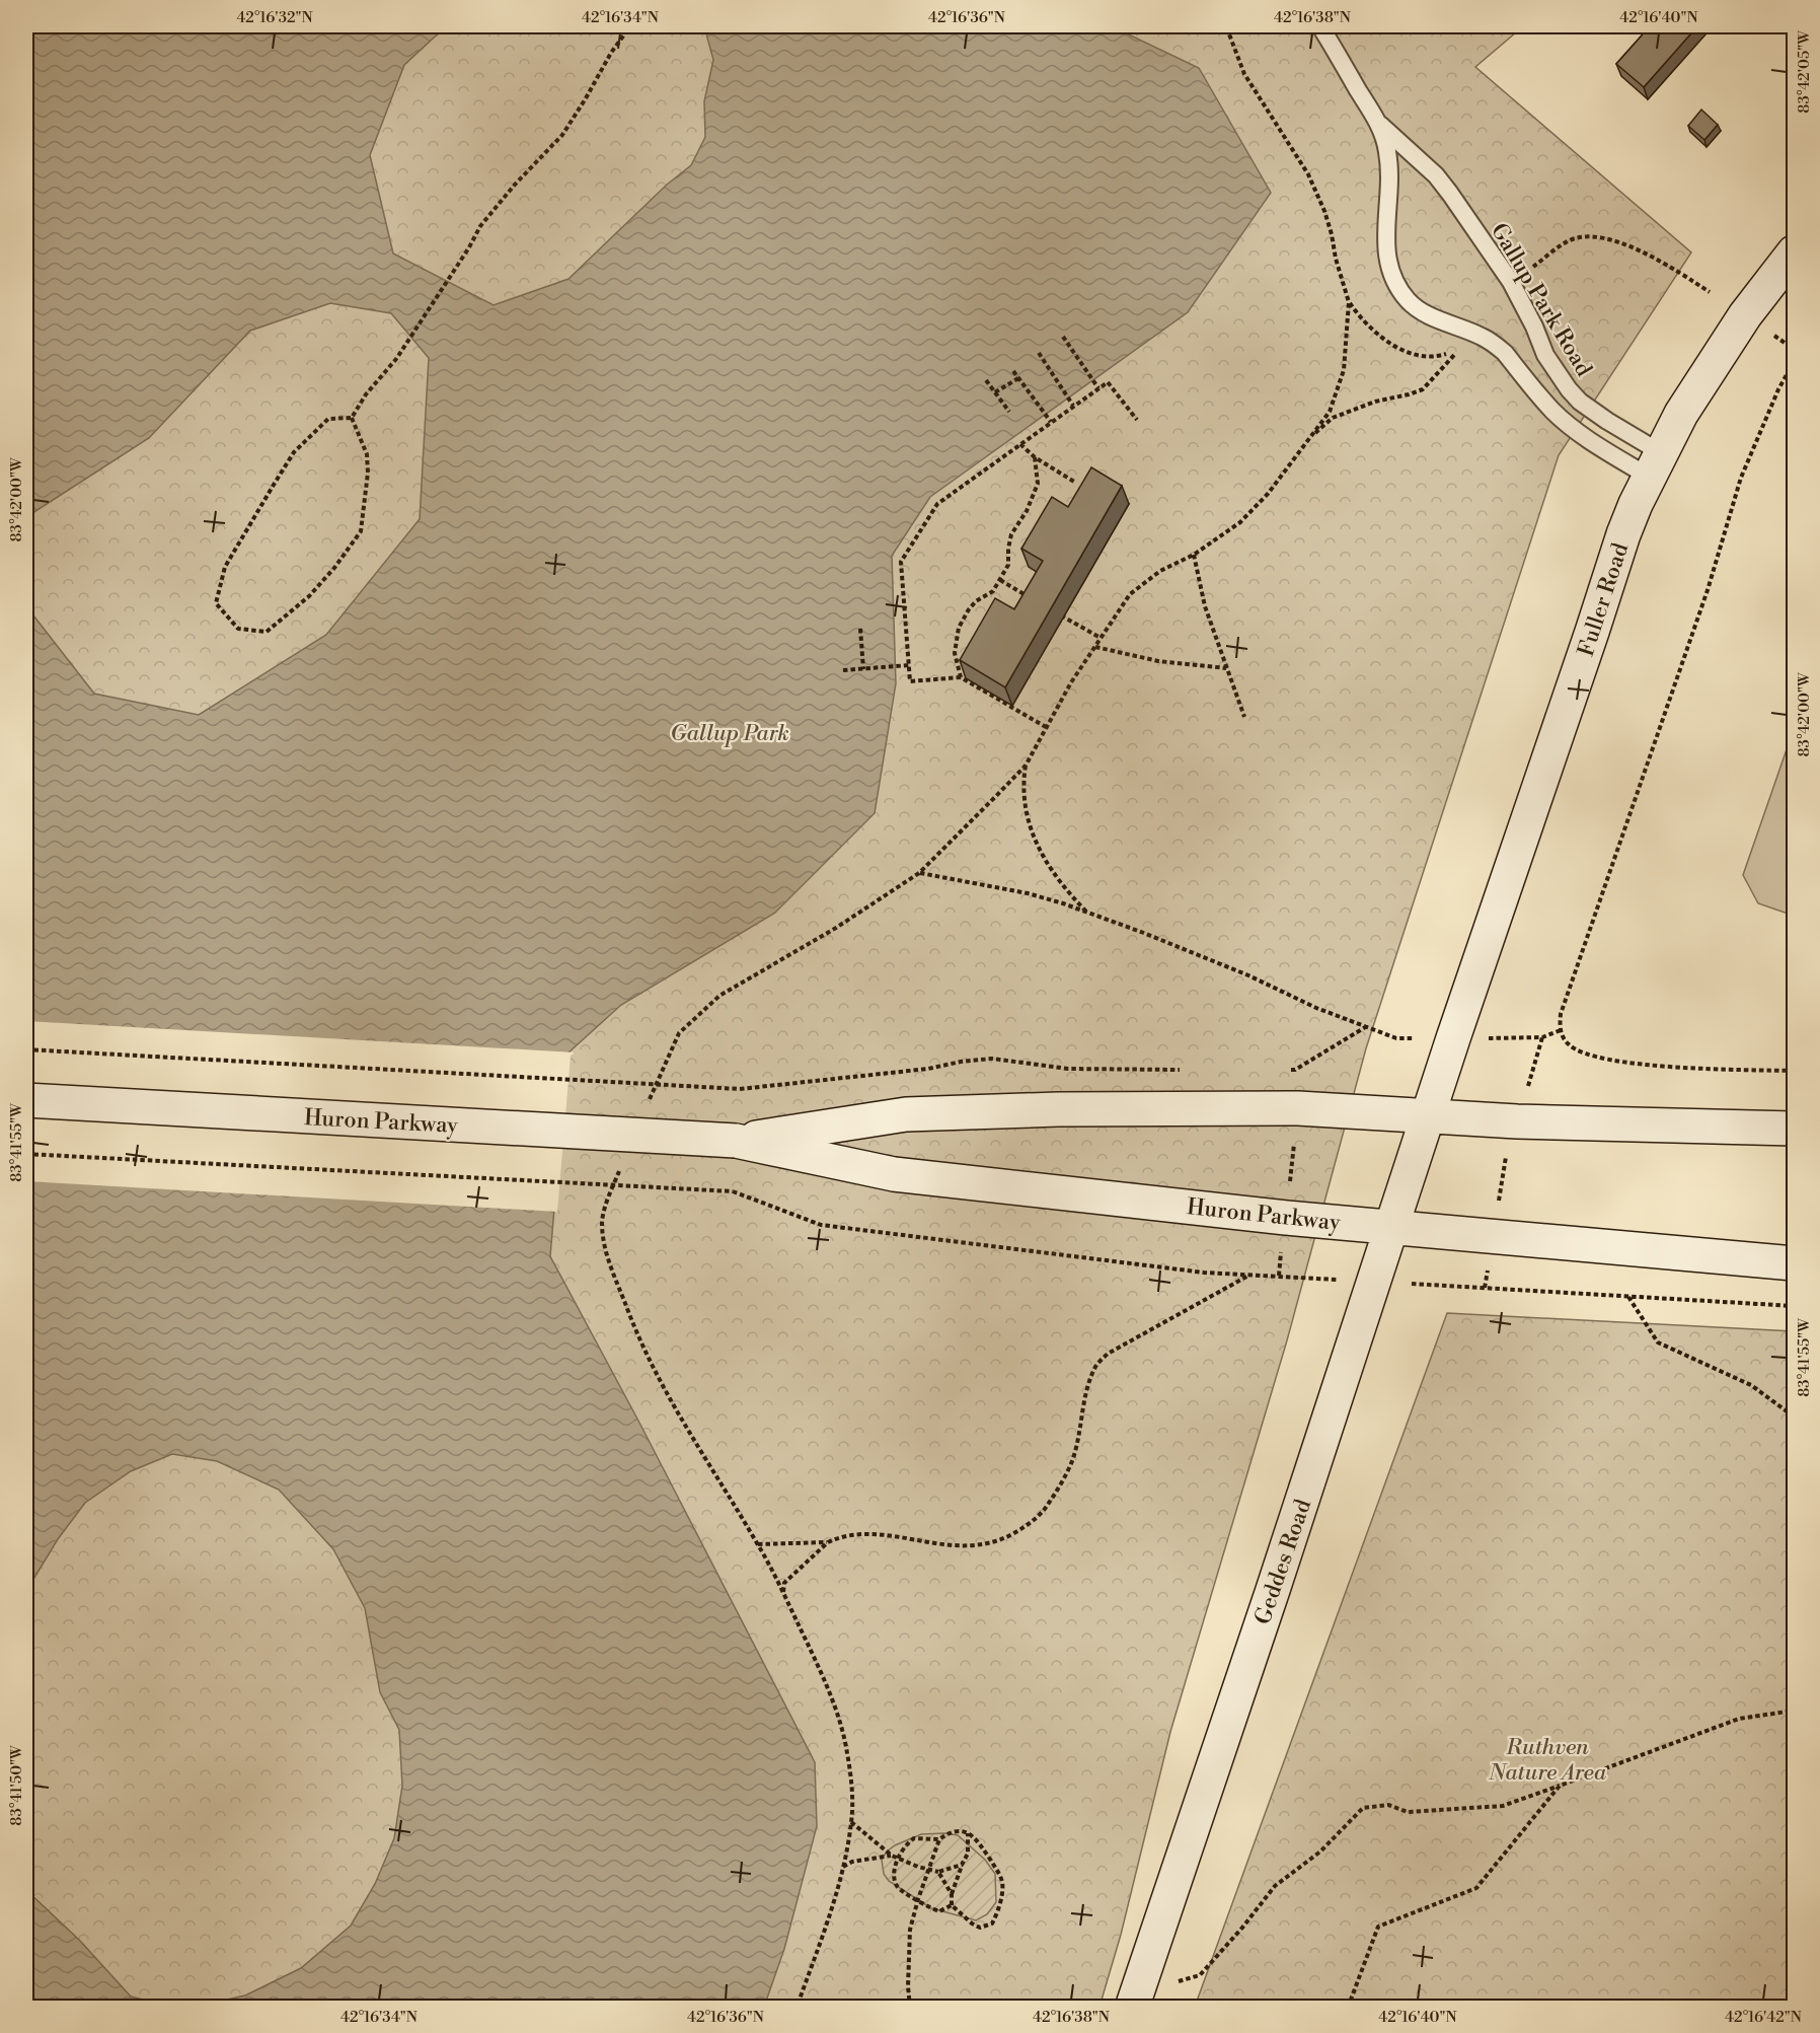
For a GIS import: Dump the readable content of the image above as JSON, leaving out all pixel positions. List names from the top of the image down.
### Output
{
  "streets": {
    "main road": ["Fuller Road", "Huron Parkway", "Geddes Road"],
    "lane": ["Gallup Park Road"]
  },
  "crossings": [
    ["Gallup Park Road", "Fuller Road"],
    ["Fuller Road", "Huron Parkway"],
    ["Fuller Road", "Geddes Road"],
    ["Huron Parkway", "Geddes Road"]
  ],
  "parks": ["Gallup Park", "Ruthven Nature Area"],
  "coordinates": [
    "42°16'32\"N",
    "42°16'34\"N",
    "42°16'36\"N",
    "42°16'38\"N",
    "42°16'40\"N",
    "83°42'05\"W",
    "83°42'00\"W",
    "83°41'55\"W",
    "83°41'50\"W",
    "42°16'42\"N"
  ]
}
